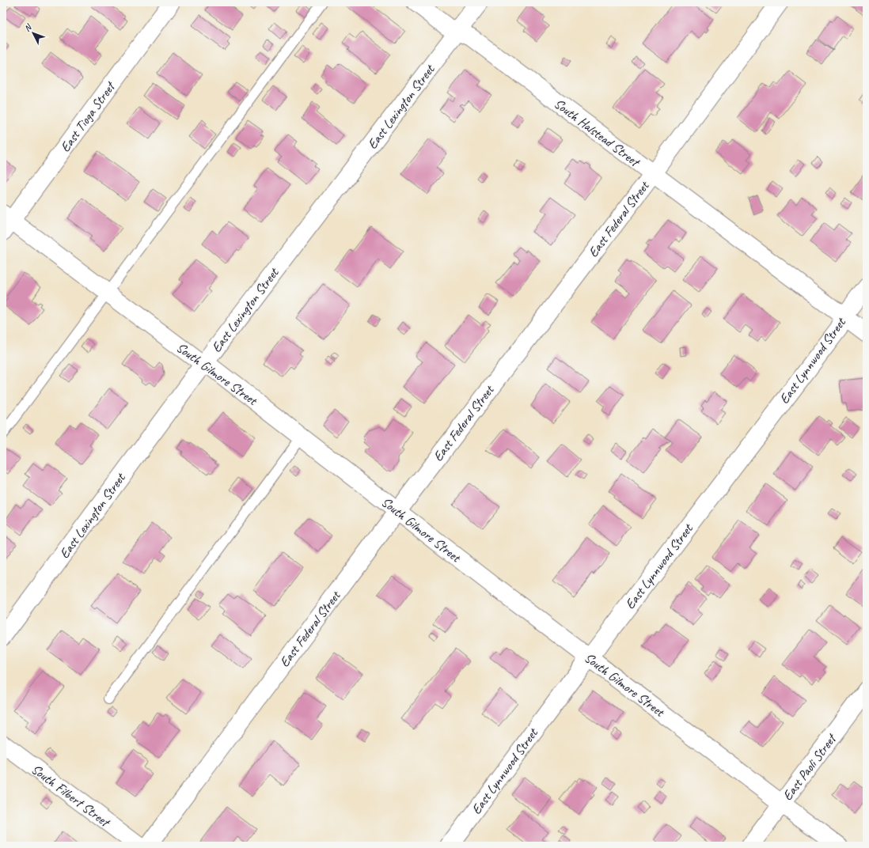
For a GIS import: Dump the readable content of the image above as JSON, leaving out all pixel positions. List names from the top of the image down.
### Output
{
  "streets": {
    "street": [
      "East Lexington Street",
      "East Tioga Street",
      "South Halstead Street",
      "East Federal Street",
      "East Lynnwood Street",
      "South Gilmore Street",
      "East Paoli Street",
      "South Filbert Street"
    ]
  },
  "crossings": [
    ["East Lexington Street", "South Halstead Street"],
    ["East Lexington Street", "South Gilmore Street"],
    ["East Tioga Street", "South Gilmore Street"],
    ["South Halstead Street", "East Federal Street"],
    ["South Halstead Street", "East Lynnwood Street"],
    ["East Federal Street", "South Gilmore Street"],
    ["East Lynnwood Street", "South Gilmore Street"],
    ["South Gilmore Street", "East Paoli Street"]
  ],
  "north": "top left"
}
